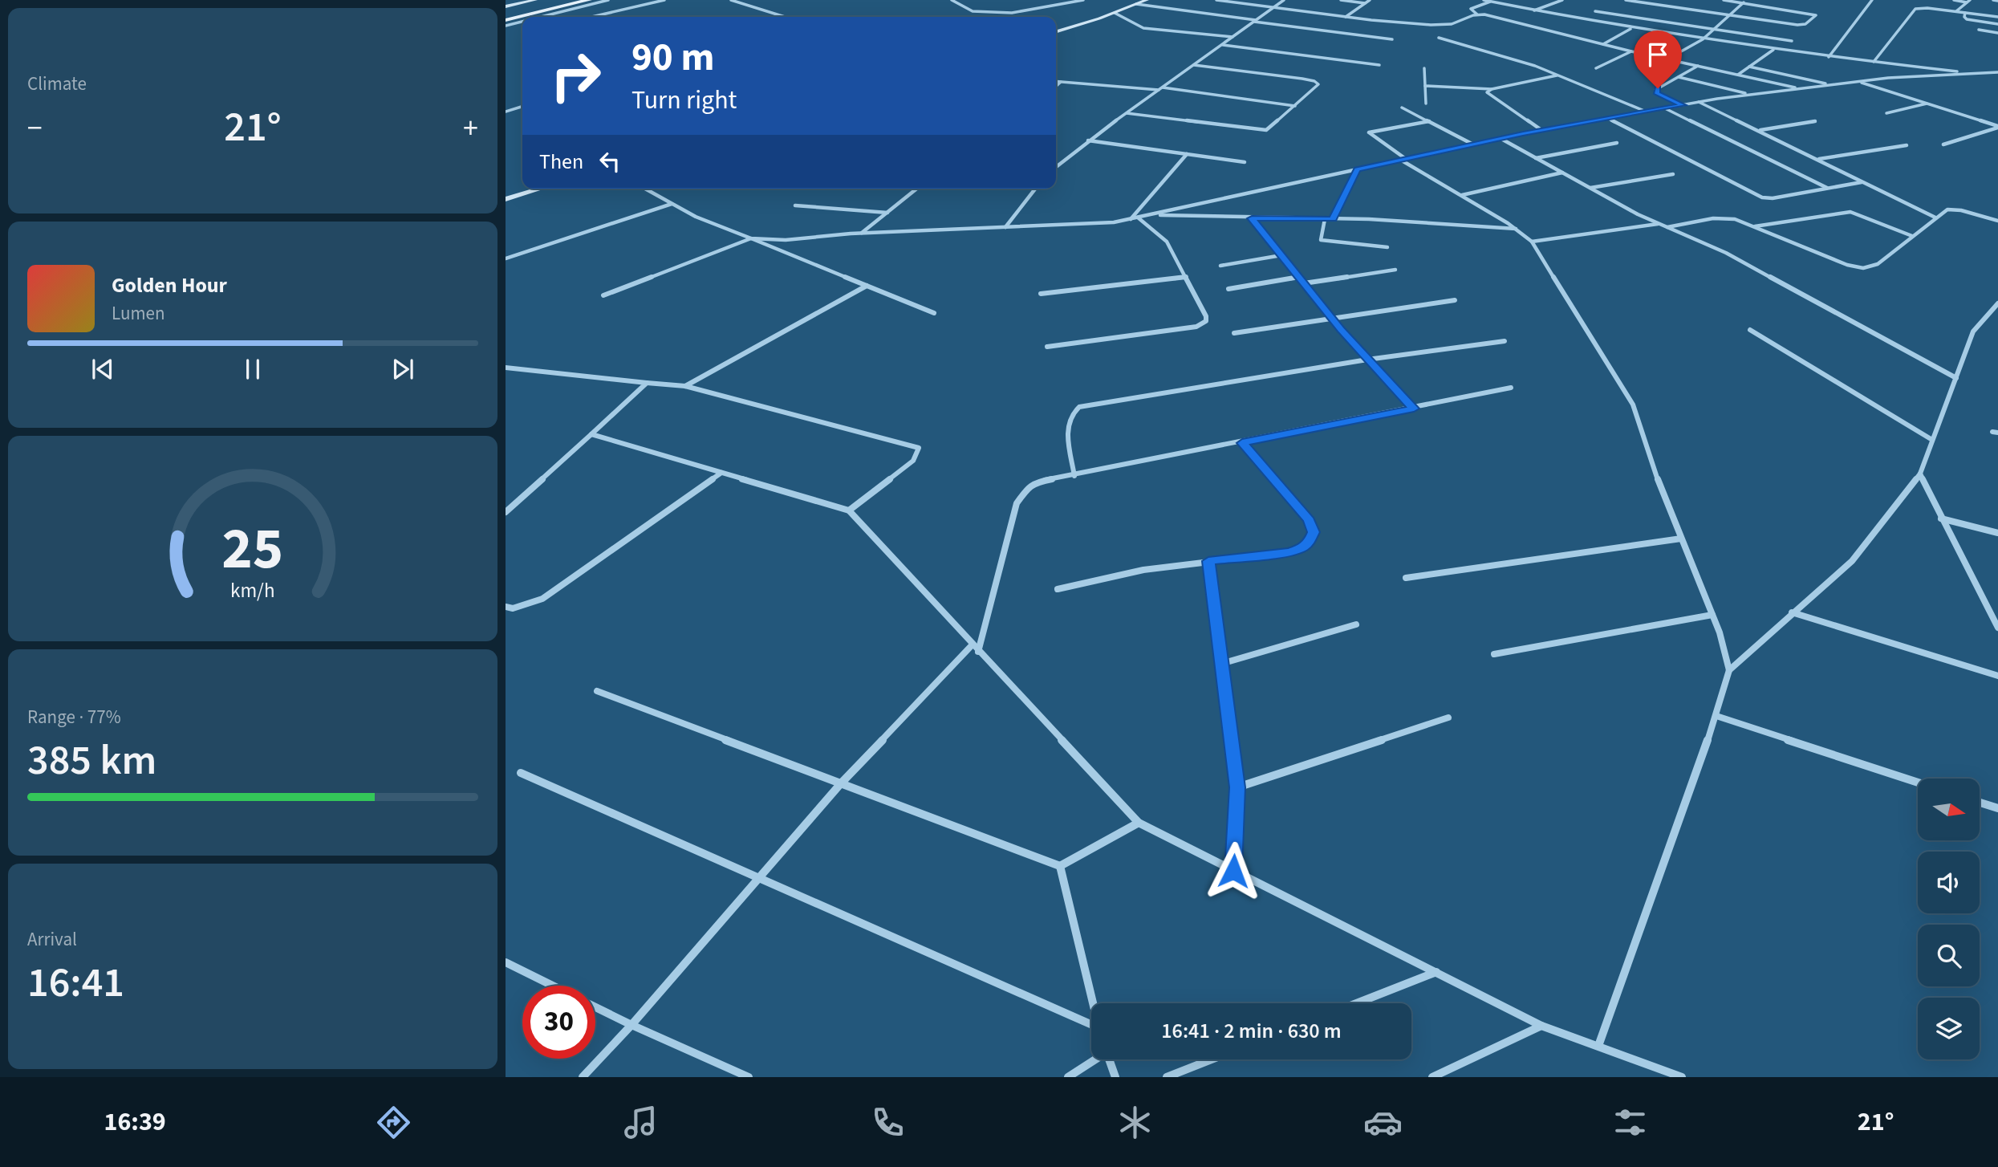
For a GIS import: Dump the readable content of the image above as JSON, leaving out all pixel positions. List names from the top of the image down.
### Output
{
  "north": "right",
  "page": {
    "tile": [
      "Climate",
      ["Range · 77%", "385 km"],
      ["Arrival", "16:41"]
    ],
    "turn": ["90 m", "Turn right"],
    "heat": ["−", "21°", "+"],
    "then": "Then",
    "song": ["Golden Hour", "Lumen"],
    "limit": "30",
    "trip": "16:41 · 2 min · 630 m",
    "tabs": ["16:39", "21°"],
    "gauge": ["25", "km/h"]
  }
}
